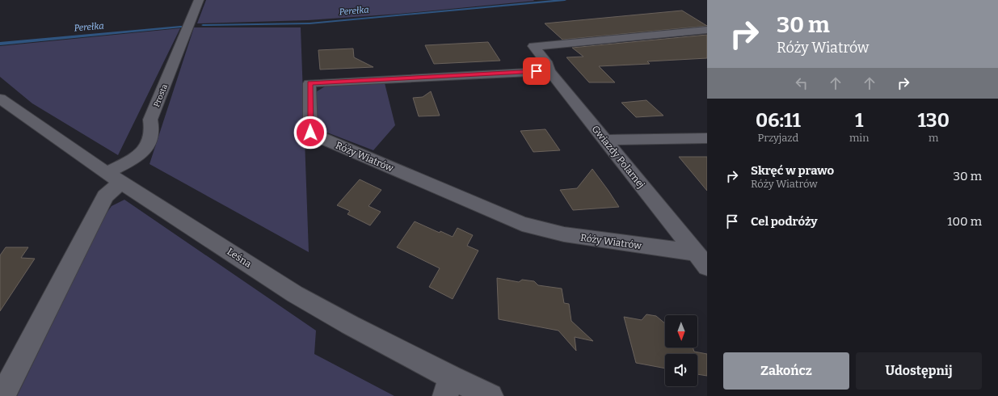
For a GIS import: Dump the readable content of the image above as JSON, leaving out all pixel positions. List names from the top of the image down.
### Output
{
  "streets": {
    "street": [
      "Prosta",
      "Róży Wiatrów",
      "Gwiazdy Polarnej",
      "Leśna"
    ]
  },
  "crossings": [
    ["Prosta", "Leśna"],
    ["Róży Wiatrów", "Gwiazdy Polarnej"]
  ],
  "water": ["Perełka"],
  "north": "bottom",
  "page": {
    "turn": ["30 m", "Róży Wiatrów"],
    "eta": [
      "06:11",
      "Przyjazd",
      "1",
      "min",
      "130",
      "m"
    ],
    "list": [
      {
        "name": "Skręć w prawo",
        "note": "Róży Wiatrów",
        "value": "30 m"
      },
      {
        "name": "Cel podróży",
        "value": "100 m"
      }
    ],
    "buttons": ["Zakończ", "Udostępnij"]
  }
}
